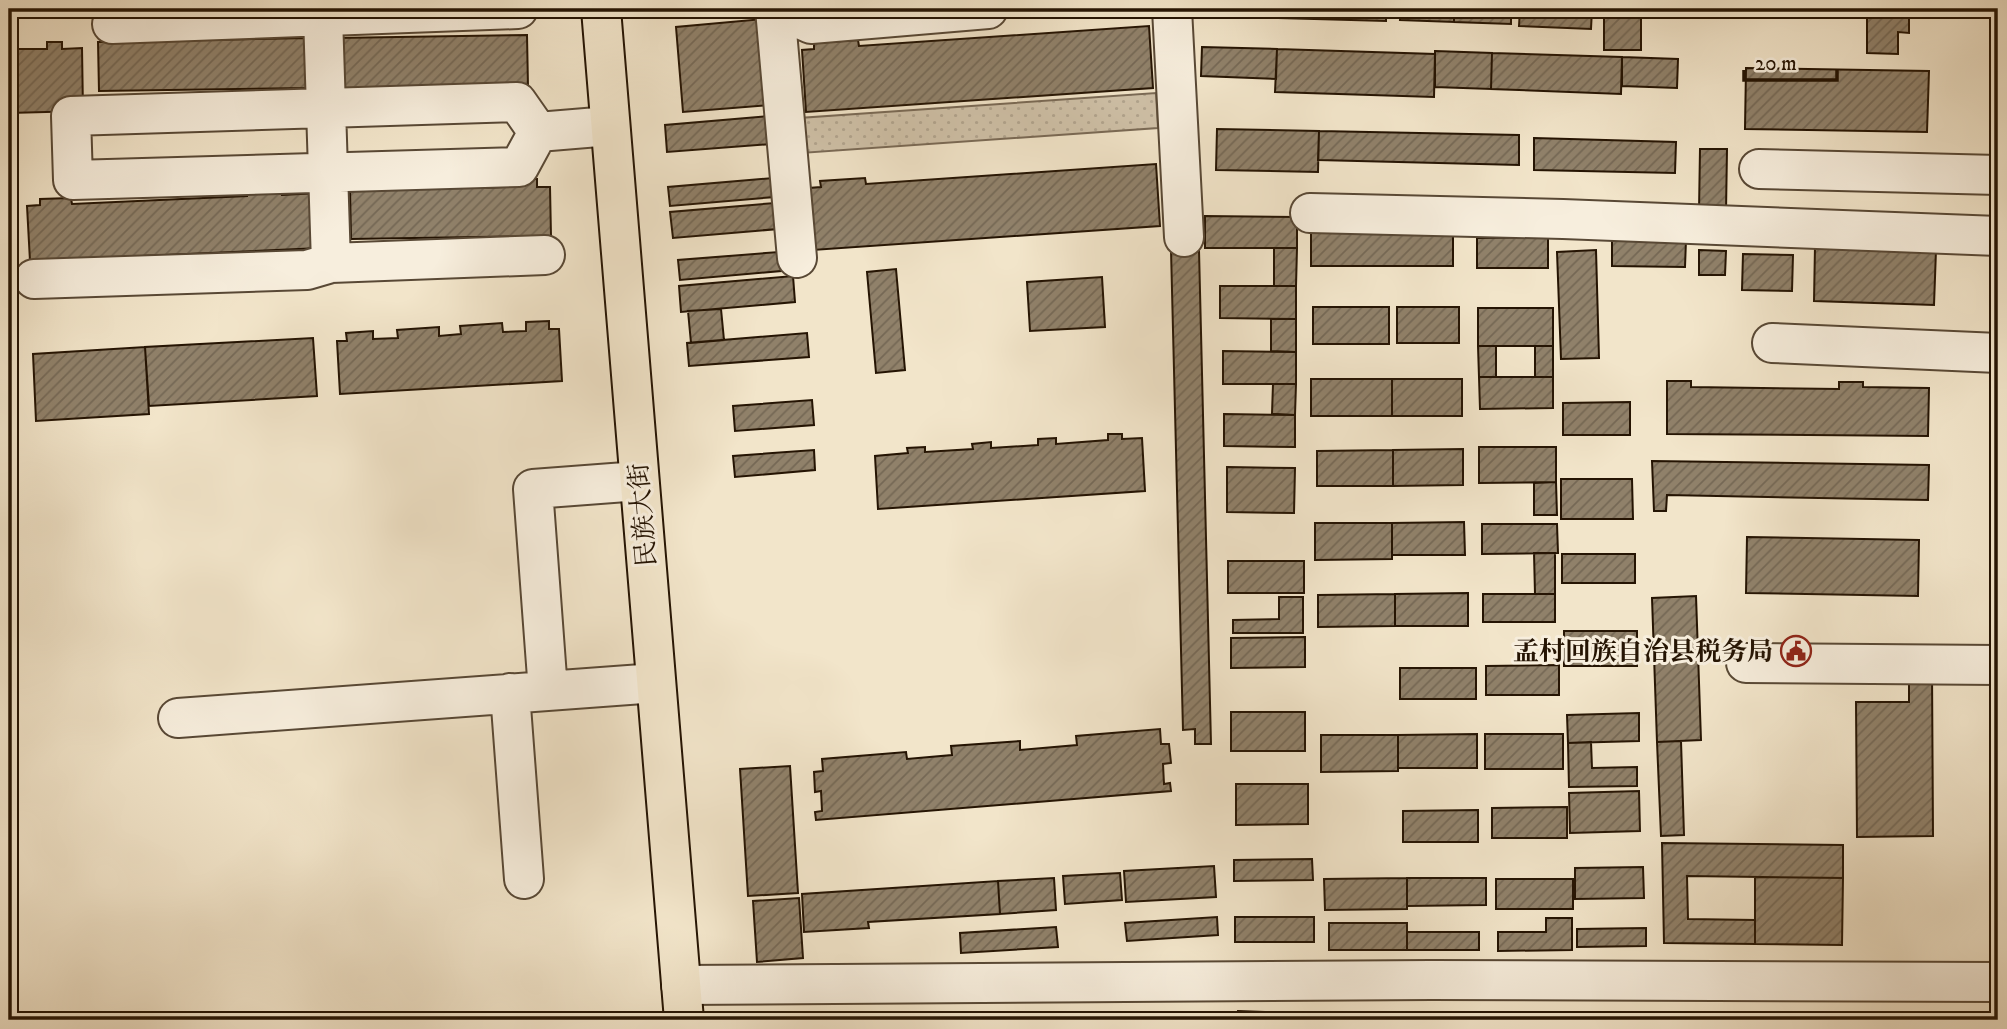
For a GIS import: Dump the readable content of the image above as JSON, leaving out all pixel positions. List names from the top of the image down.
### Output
{
  "streets": {
    "main road": ["民族大街"]
  },
  "places": {
    "public building": ["孟村回族自治县税务局"]
  },
  "scale_bar": "20 m"
}
